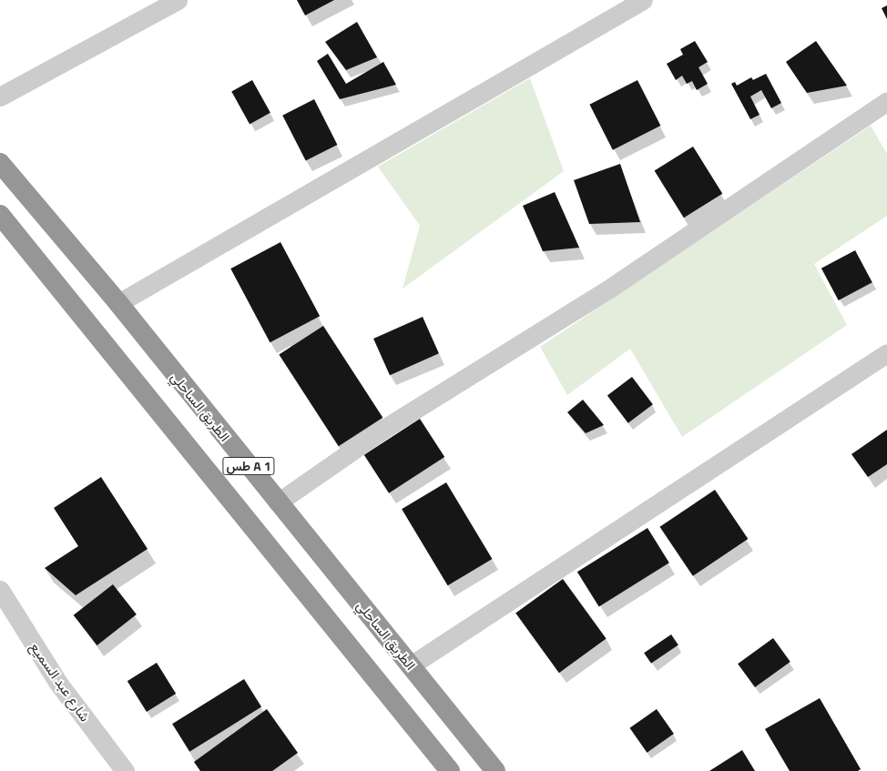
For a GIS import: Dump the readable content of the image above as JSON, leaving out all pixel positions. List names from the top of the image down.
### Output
{
  "streets": {
    "highway": ["الطريق الساحلي", "طس A 1"],
    "street": ["شارع عبد السميع"]
  }
}
